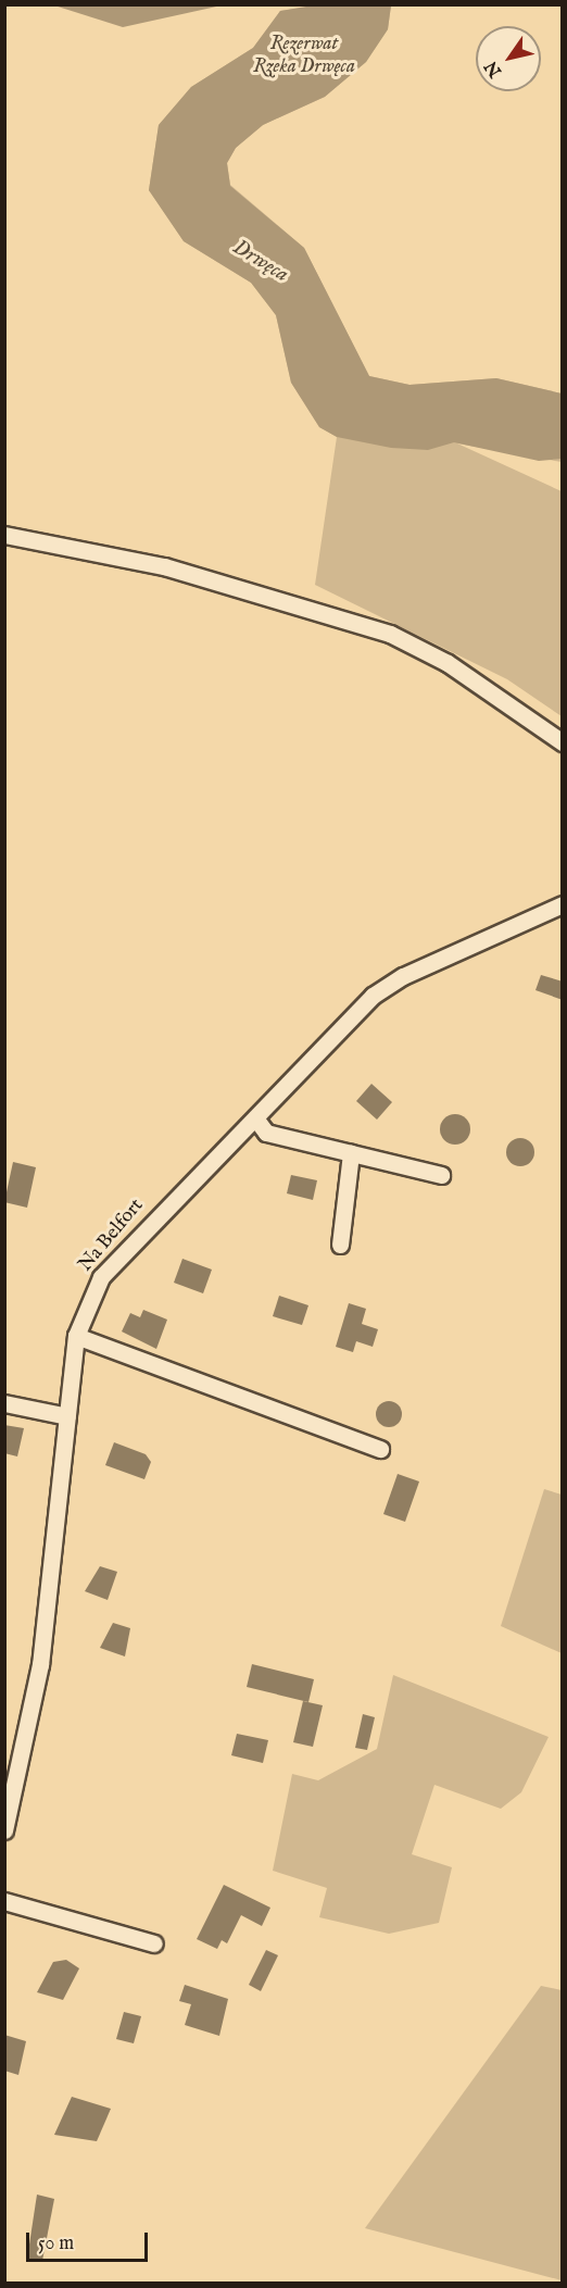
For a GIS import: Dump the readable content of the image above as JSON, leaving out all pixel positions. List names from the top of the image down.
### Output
{
  "streets": {
    "street": ["Na Belfort"]
  },
  "water": ["Drwęca"],
  "parks": ["Rezerwat Rzeka Drwęca"],
  "scale_bar": "50 m",
  "north": "bottom left"
}
